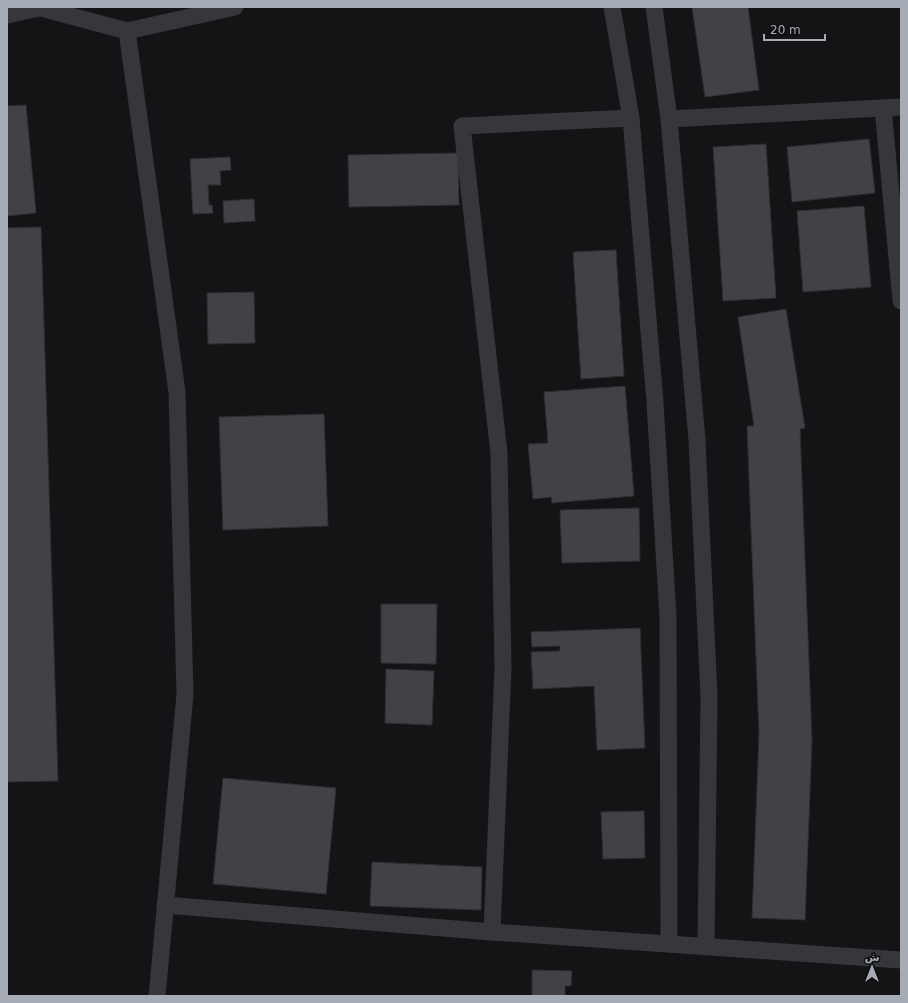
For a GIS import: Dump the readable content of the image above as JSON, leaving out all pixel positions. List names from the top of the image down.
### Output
{
  "scale_bar": "20 m",
  "north": "top"
}
